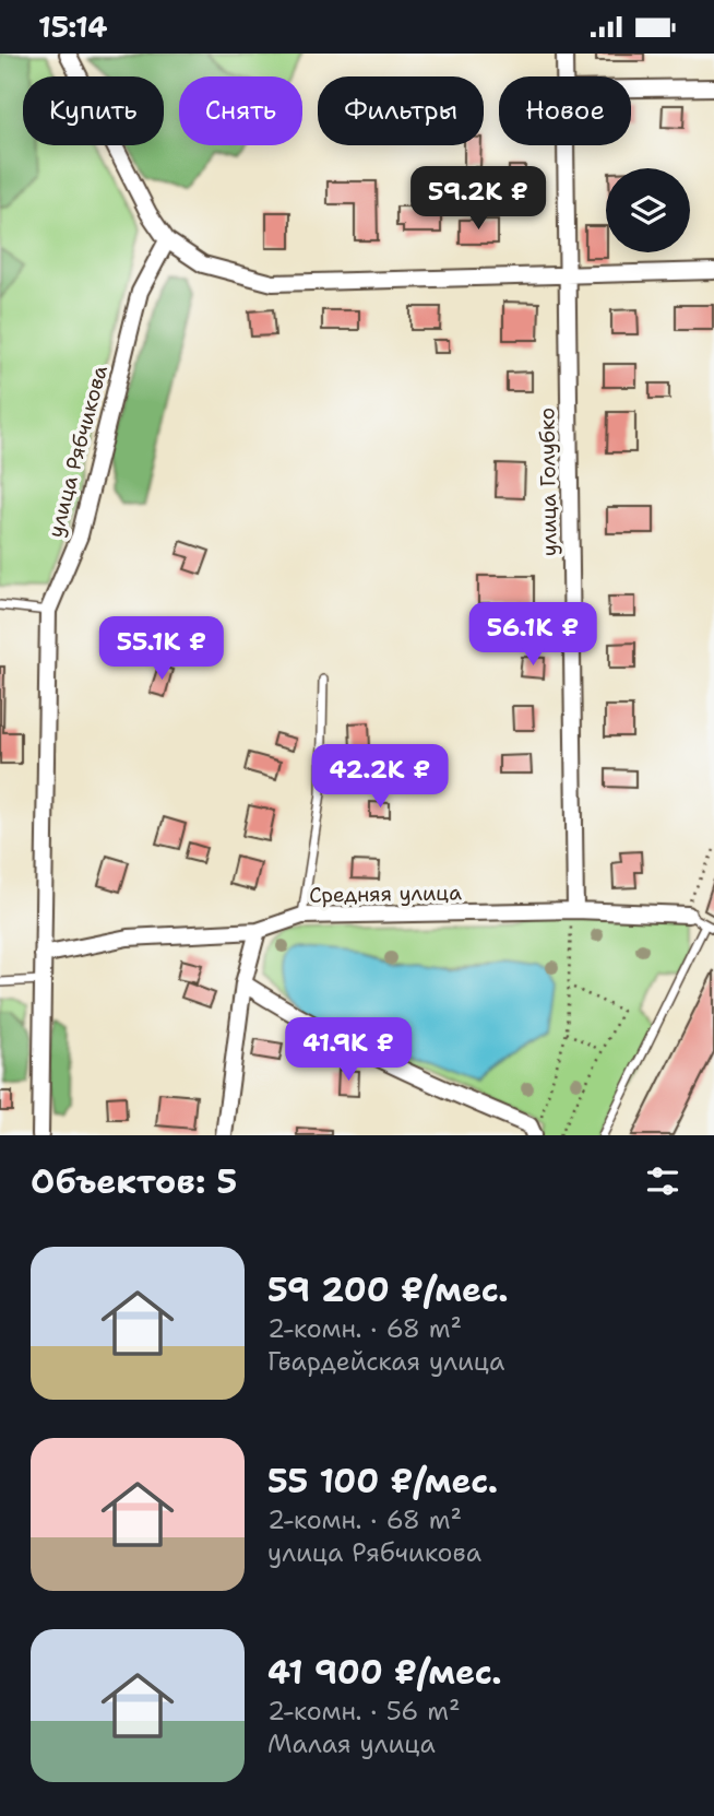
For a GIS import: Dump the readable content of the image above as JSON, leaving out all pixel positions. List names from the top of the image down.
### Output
{
  "streets": {
    "street": ["улица Рябчикова", "улица Голубко", "Средняя улица"]
  },
  "crossings": [
    ["улица Рябчикова", "Средняя улица"],
    ["улица Голубко", "Средняя улица"]
  ],
  "page": {
    "status": "15:14",
    "chip": [
      "Купить",
      "Снять",
      "Фильтры",
      "Новое"
    ],
    "price": [
      "59.2K ₽",
      "56.1K ₽",
      "55.1K ₽",
      "42.2K ₽",
      "41.9K ₽"
    ],
    "heading": "Объектов: 5",
    "list": [
      {
        "name": "59 200 ₽/мес.",
        "note": "2-комн. · 68 m² · Гвардейская улица"
      },
      {
        "name": "55 100 ₽/мес.",
        "note": "2-комн. · 68 m² · улица Рябчикова"
      },
      {
        "name": "41 900 ₽/мес.",
        "note": "2-комн. · 56 m² · Малая улица"
      }
    ]
  }
}
